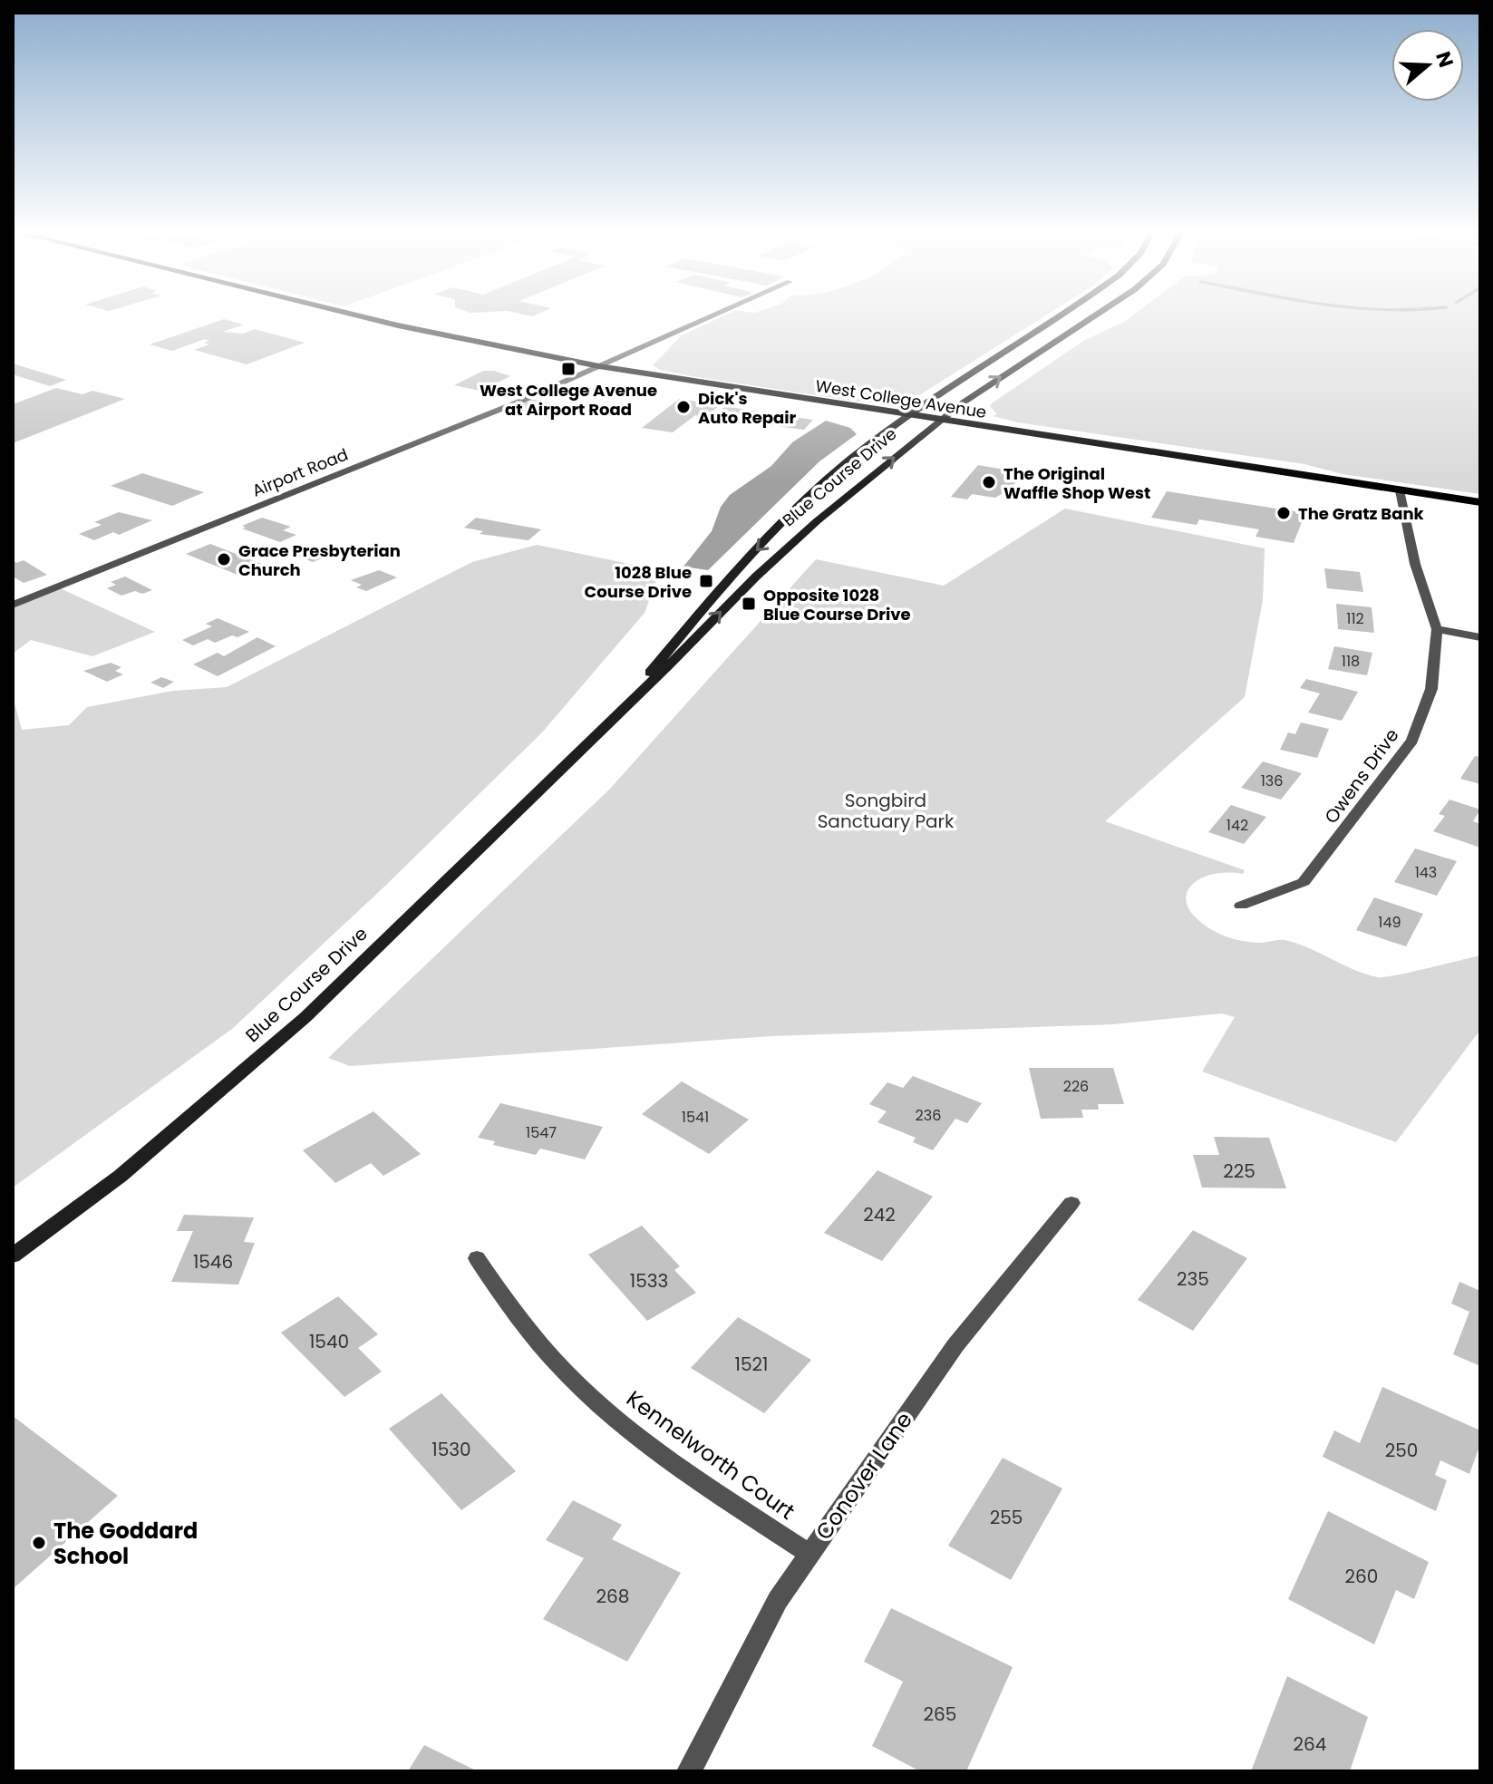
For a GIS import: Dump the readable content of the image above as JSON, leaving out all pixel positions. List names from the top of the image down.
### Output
{
  "streets": {
    "main road": ["West College Avenue", "Blue Course Drive"],
    "street": [
      "Airport Road",
      "Owens Drive",
      "Kennelworth Court",
      "Conover Lane"
    ]
  },
  "crossings": [
    ["West College Avenue", "Airport Road"],
    ["West College Avenue", "Blue Course Drive"],
    ["West College Avenue", "Owens Drive"],
    ["Kennelworth Court", "Conover Lane"]
  ],
  "parks": ["Songbird Sanctuary Park"],
  "places": {
    "transit": ["West College Avenue at Airport Road", "1028 Blue Course Drive", "Opposite 1028 Blue Course Drive"],
    "other": [
      "Dick's Auto Repair",
      "The Original Waffle Shop West",
      "The Gratz Bank",
      "Grace Presbyterian Church",
      "The Goddard School"
    ]
  },
  "house_numbers": [
    "112",
    "118",
    "136",
    "142",
    "143",
    "149",
    "226",
    "236",
    "1541",
    "1547",
    "225",
    "242",
    "1546",
    "235",
    "1533",
    "1540",
    "1521",
    "1530",
    "250",
    "255",
    "260",
    "268",
    "265",
    "264"
  ],
  "north": "right"
}
